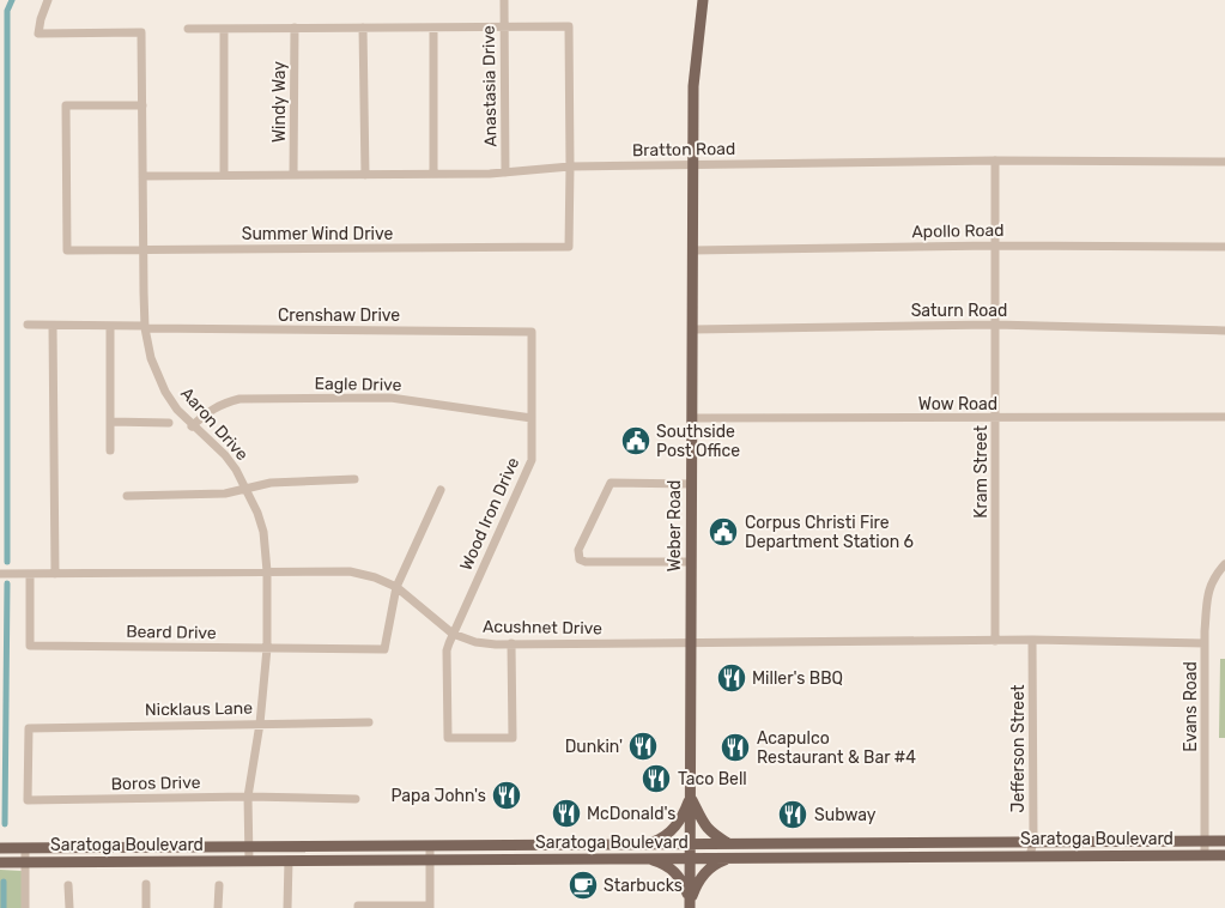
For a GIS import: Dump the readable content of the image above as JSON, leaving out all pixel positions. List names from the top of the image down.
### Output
{
  "streets": {
    "main road": ["Weber Road", "Saratoga Boulevard"],
    "street": [
      "Anastasia Drive",
      "Windy Way",
      "Bratton Road",
      "Apollo Road",
      "Summer Wind Drive",
      "Saturn Road",
      "Crenshaw Drive",
      "Eagle Drive",
      "Wow Road",
      "Aaron Drive",
      "Kram Street",
      "Wood Iron Drive",
      "Acushnet Drive",
      "Beard Drive",
      "Evans Road",
      "Nicklaus Lane",
      "Jefferson Street",
      "Boros Drive"
    ]
  },
  "crossings": [
    ["Anastasia Drive", "Bratton Road"],
    ["Windy Way", "Bratton Road"],
    ["Bratton Road", "Summer Wind Drive"],
    ["Bratton Road", "Aaron Drive"],
    ["Bratton Road", "Kram Street"],
    ["Bratton Road", "Weber Road"],
    ["Apollo Road", "Kram Street"],
    ["Apollo Road", "Weber Road"],
    ["Summer Wind Drive", "Aaron Drive"],
    ["Saturn Road", "Kram Street"],
    ["Saturn Road", "Weber Road"],
    ["Crenshaw Drive", "Aaron Drive"],
    ["Crenshaw Drive", "Wood Iron Drive"],
    ["Eagle Drive", "Aaron Drive"],
    ["Eagle Drive", "Wood Iron Drive"],
    ["Wow Road", "Kram Street"],
    ["Wow Road", "Weber Road"],
    ["Aaron Drive", "Acushnet Drive"],
    ["Aaron Drive", "Beard Drive"],
    ["Aaron Drive", "Nicklaus Lane"],
    ["Aaron Drive", "Boros Drive"],
    ["Aaron Drive", "Saratoga Boulevard"],
    ["Kram Street", "Acushnet Drive"],
    ["Wood Iron Drive", "Acushnet Drive"],
    ["Weber Road", "Acushnet Drive"],
    ["Weber Road", "Saratoga Boulevard"],
    ["Acushnet Drive", "Beard Drive"],
    ["Acushnet Drive", "Evans Road"],
    ["Acushnet Drive", "Jefferson Street"],
    ["Evans Road", "Saratoga Boulevard"],
    ["Nicklaus Lane", "Boros Drive"],
    ["Jefferson Street", "Saratoga Boulevard"]
  ],
  "places": {
    "public building": ["Southside Post Office", "Corpus Christi Fire Department Station 6"],
    "restaurant": [
      "Miller's BBQ",
      "Dunkin'",
      "Acapulco Restaurant & Bar #4",
      "Taco Bell",
      "Papa John's",
      "McDonald's",
      "Subway"
    ],
    "cafe": ["Starbucks"]
  }
}
